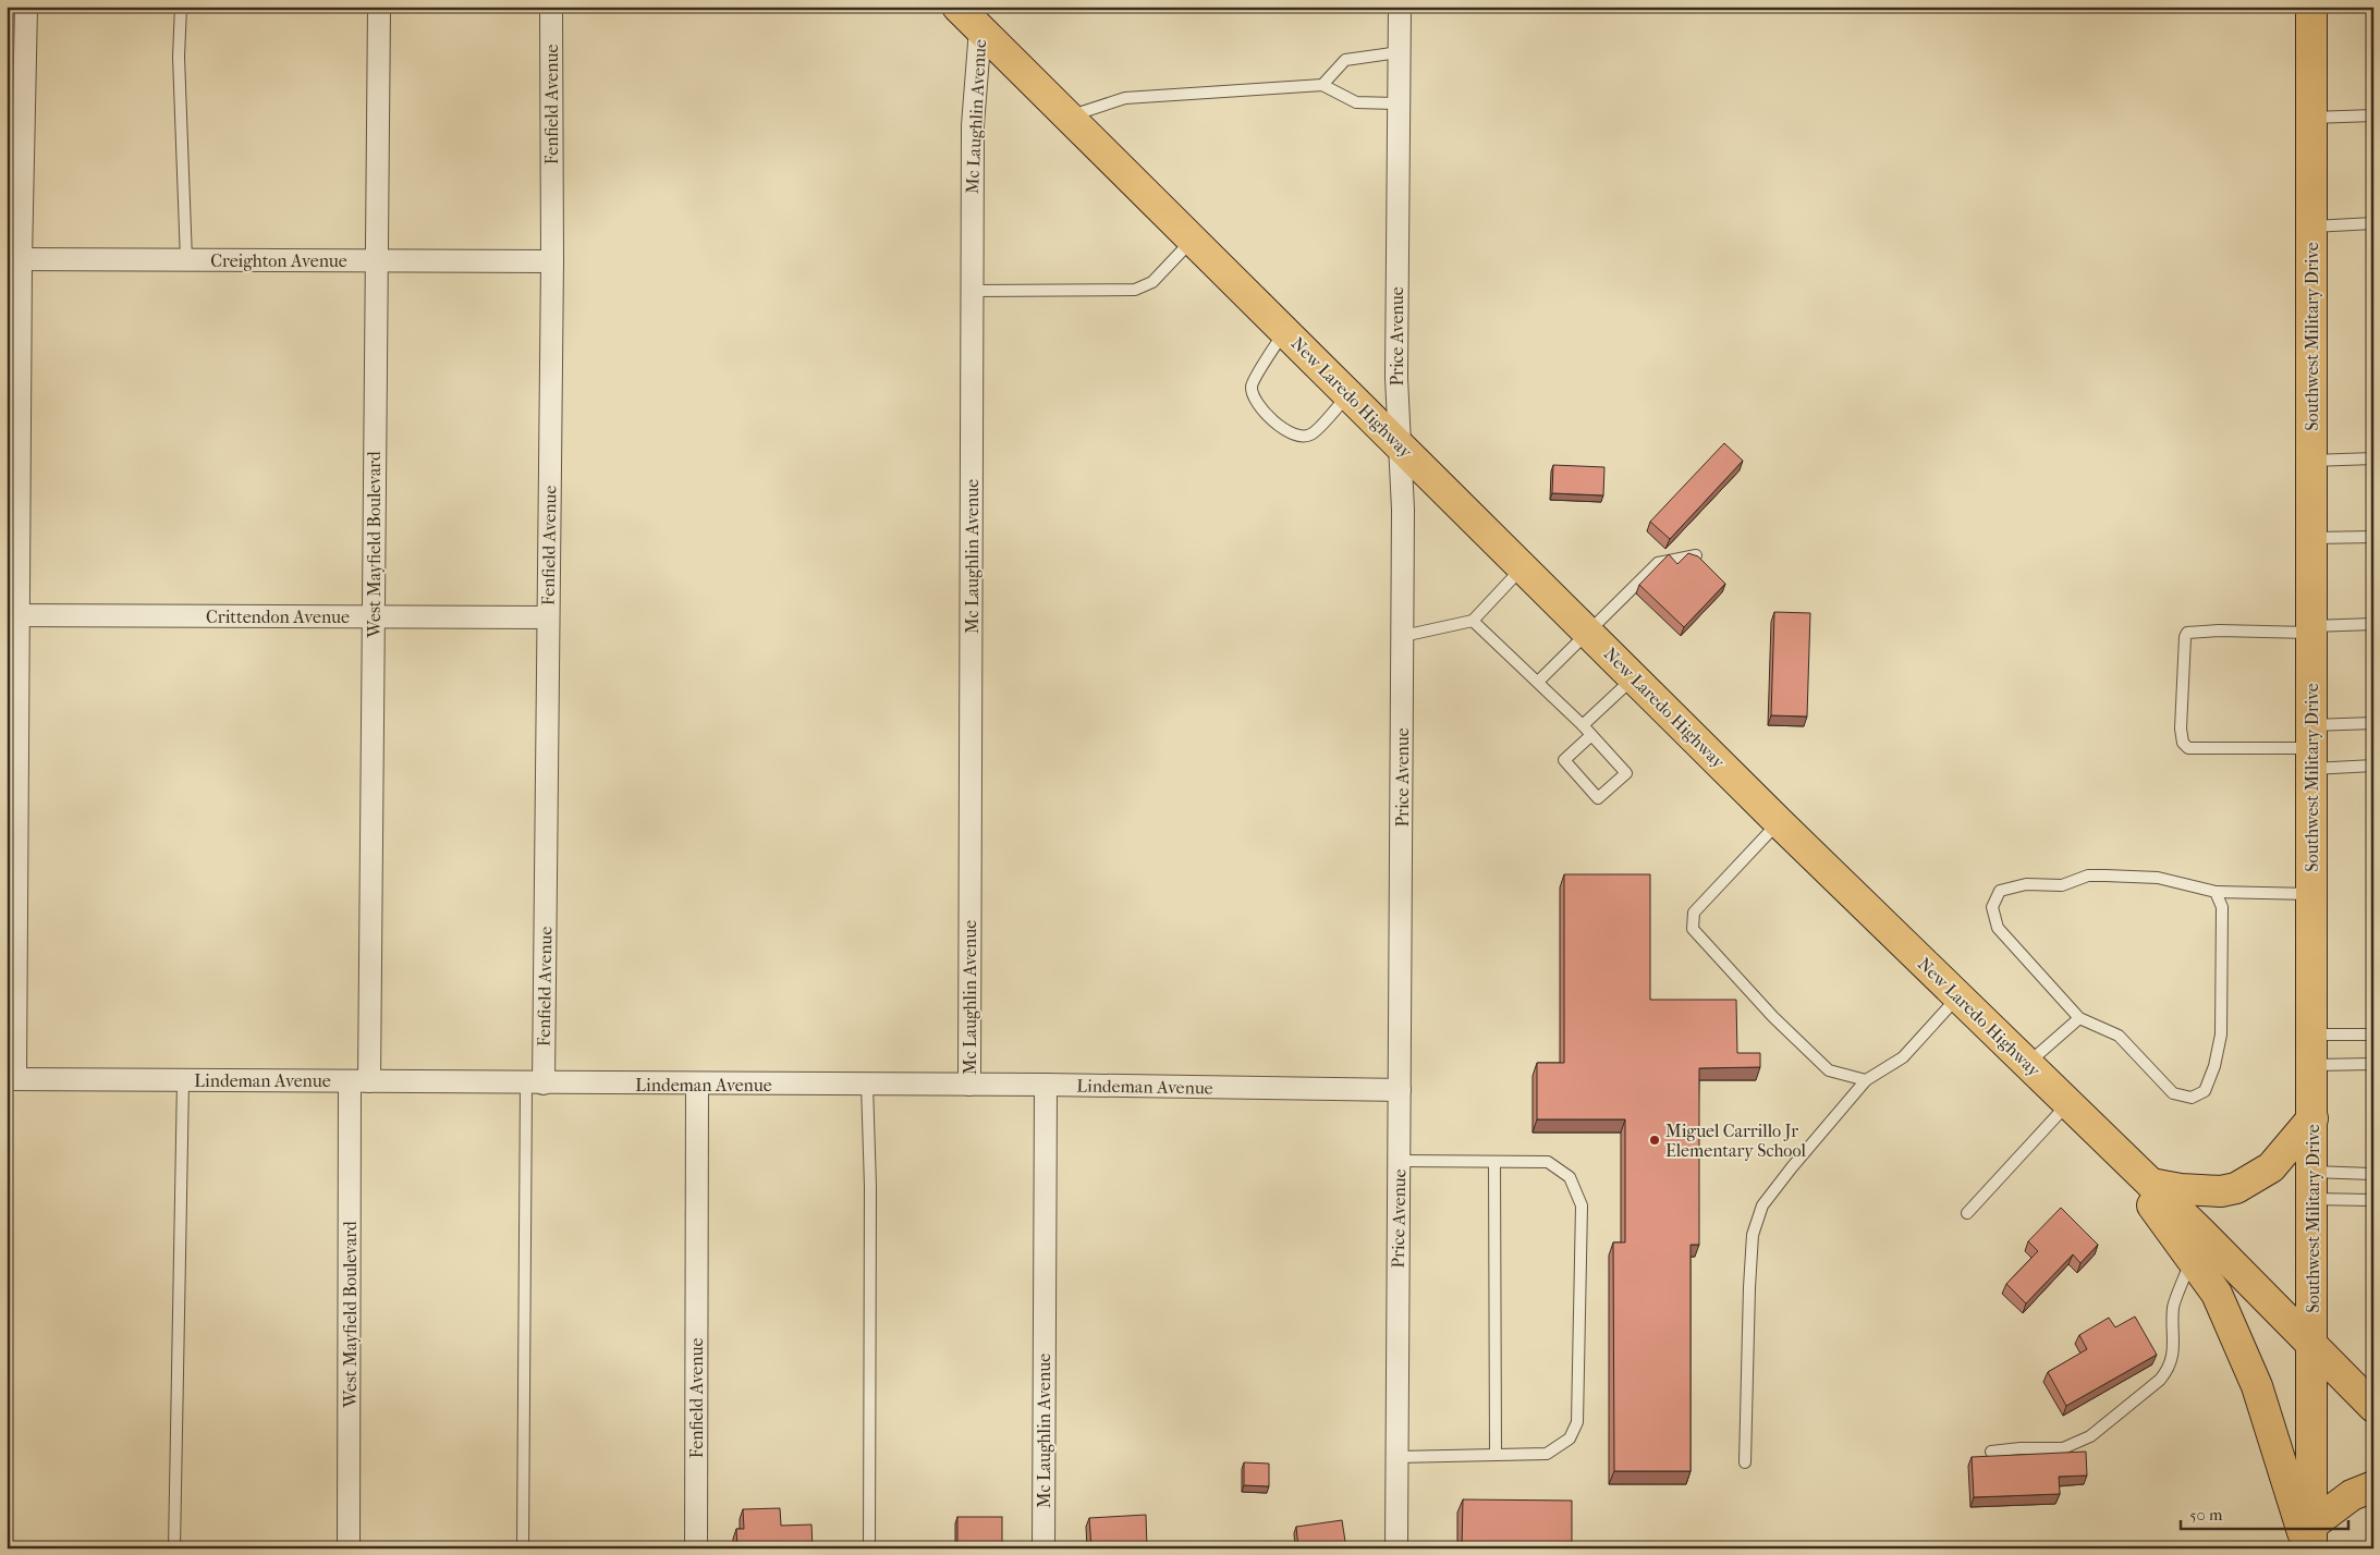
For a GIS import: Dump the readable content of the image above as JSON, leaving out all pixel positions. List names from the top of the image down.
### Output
{
  "streets": {
    "main road": ["Southwest Military Drive", "New Laredo Highway"],
    "street": [
      "Fenfield Avenue",
      "Mc Laughlin Avenue",
      "Creighton Avenue",
      "Price Avenue",
      "West Mayfield Boulevard",
      "Crittendon Avenue",
      "Lindeman Avenue"
    ]
  },
  "crossings": [
    ["Fenfield Avenue", "Creighton Avenue"],
    ["Fenfield Avenue", "Crittendon Avenue"],
    ["Fenfield Avenue", "Lindeman Avenue"],
    ["Mc Laughlin Avenue", "New Laredo Highway"],
    ["Mc Laughlin Avenue", "Lindeman Avenue"],
    ["Creighton Avenue", "West Mayfield Boulevard"],
    ["Price Avenue", "New Laredo Highway"],
    ["Price Avenue", "Lindeman Avenue"],
    ["Southwest Military Drive", "New Laredo Highway"],
    ["West Mayfield Boulevard", "Crittendon Avenue"],
    ["West Mayfield Boulevard", "Lindeman Avenue"]
  ],
  "places": ["Miguel Carrillo Jr Elementary School"],
  "scale_bar": "50 m"
}
